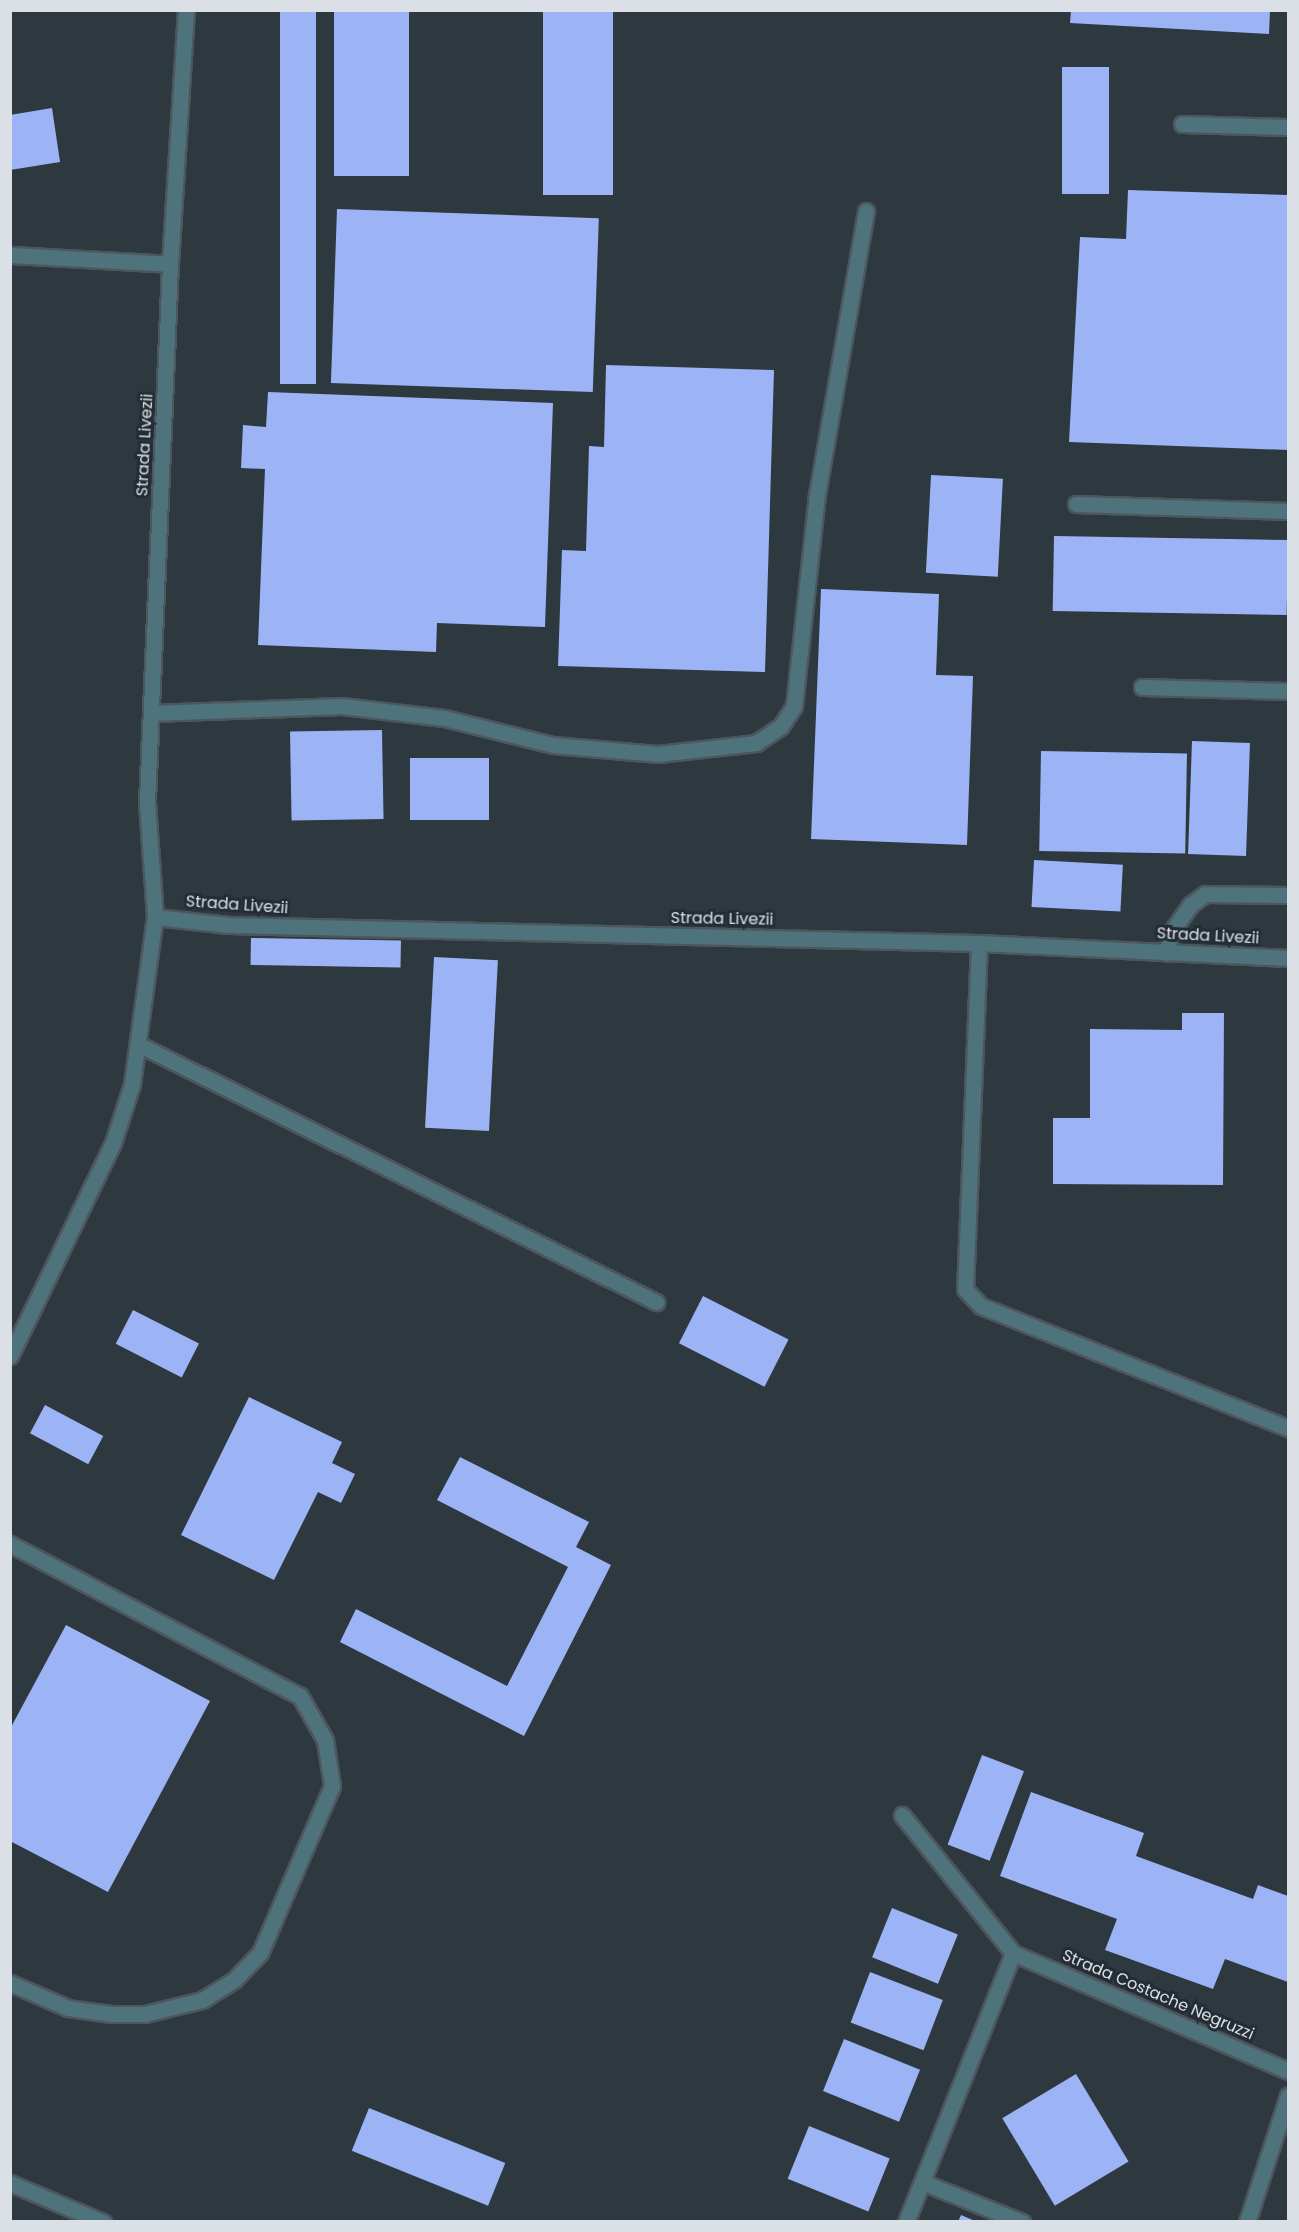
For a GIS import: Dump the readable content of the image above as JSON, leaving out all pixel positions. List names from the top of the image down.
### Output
{
  "streets": {
    "street": ["Strada Livezii", "Strada Costache Negruzzi"]
  }
}
